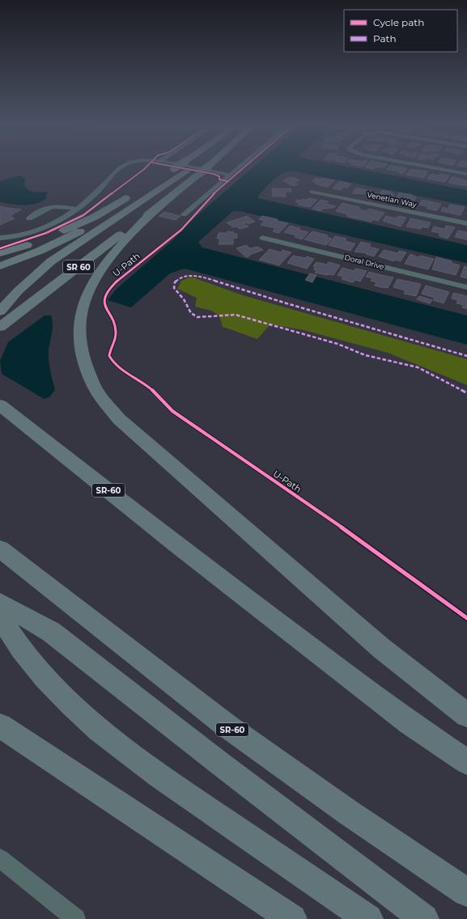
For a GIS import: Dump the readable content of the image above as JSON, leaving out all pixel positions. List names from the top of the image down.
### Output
{
  "streets": {
    "highway": ["SR 60", "SR-60"],
    "street": ["Venetian Way", "Doral Drive"],
    "cycle path": ["U-Path"]
  },
  "legend": ["Cycle path", "Path"]
}
